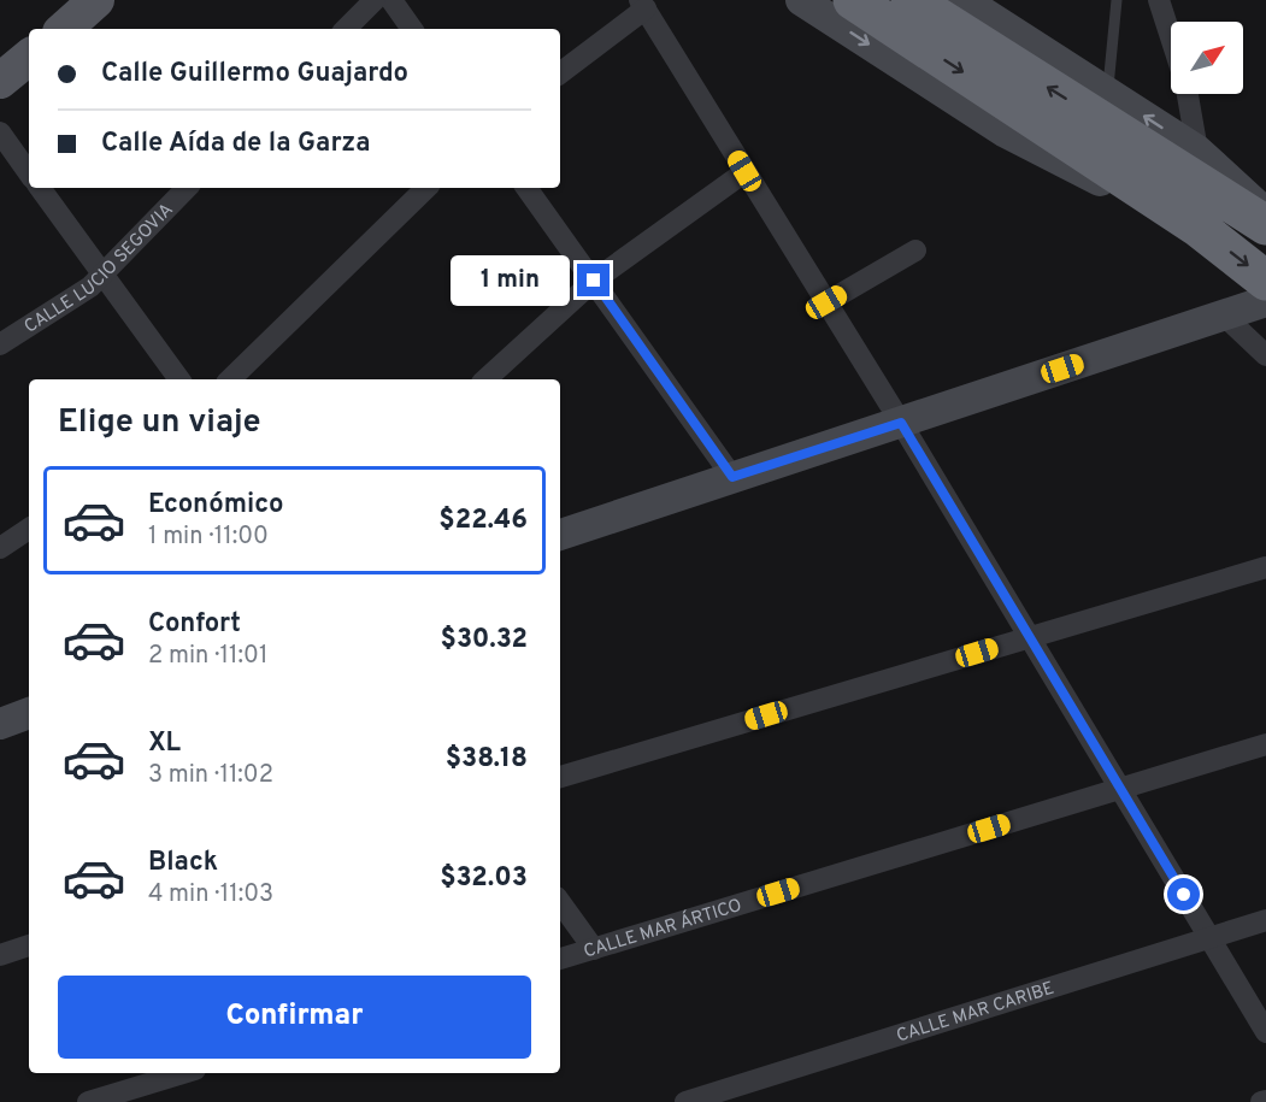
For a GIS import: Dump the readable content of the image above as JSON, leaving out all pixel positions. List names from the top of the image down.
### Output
{
  "streets": {
    "street": ["CALLE LUCIO SEGOVIA", "CALLE MAR ÁRTICO", "CALLE MAR CARIBE"]
  },
  "north": "top right",
  "page": {
    "banner": ["Calle Guillermo Guajardo", "Calle Aída de la Garza"],
    "bubble": "1 min",
    "heading": "Elige un viaje",
    "list": [
      {
        "name": "Económico",
        "note": "1 min · 11:00",
        "value": "$22.46"
      },
      {
        "name": "Confort",
        "note": "2 min · 11:01",
        "value": "$30.32"
      },
      {
        "name": "XL",
        "note": "3 min · 11:02",
        "value": "$38.18"
      },
      {
        "name": "Black",
        "note": "4 min · 11:03",
        "value": "$32.03"
      }
    ],
    "buttons": "Confirmar"
  }
}
